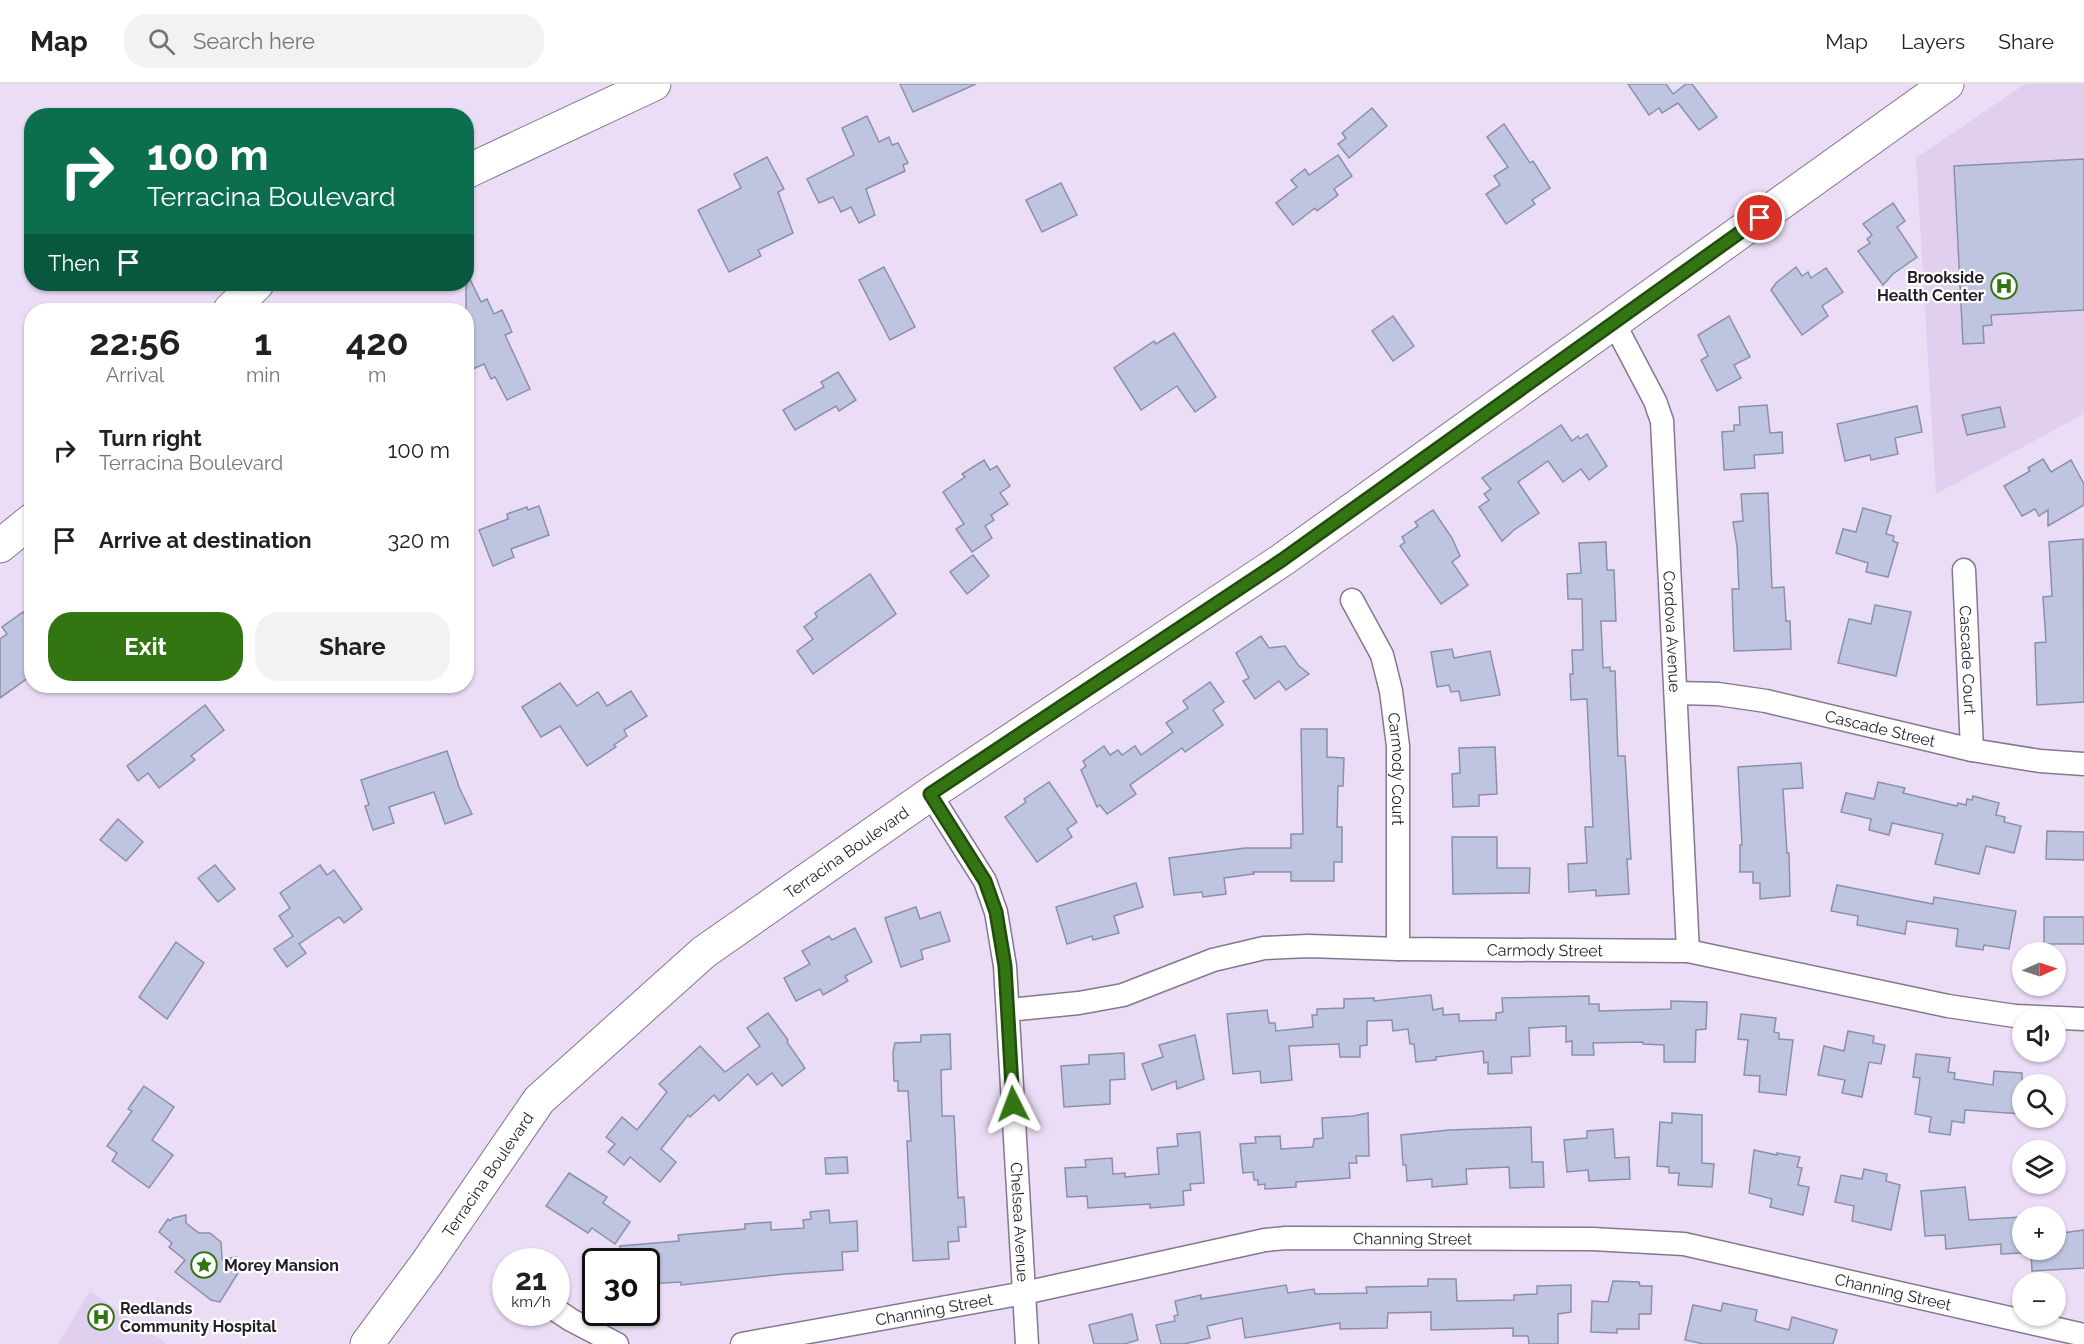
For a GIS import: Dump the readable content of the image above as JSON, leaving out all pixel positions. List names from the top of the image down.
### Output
{
  "streets": {
    "main road": ["Terracina Boulevard"],
    "street": [
      "Cordova Avenue",
      "Cascade Court",
      "Cascade Street",
      "Carmody Court",
      "Carmody Street",
      "Chelsea Avenue",
      "Channing Street"
    ]
  },
  "crossings": [
    ["Cordova Avenue", "Cascade Street"],
    ["Cordova Avenue", "Terracina Boulevard"],
    ["Cordova Avenue", "Carmody Street"],
    ["Cascade Court", "Cascade Street"],
    ["Carmody Court", "Carmody Street"],
    ["Terracina Boulevard", "Chelsea Avenue"],
    ["Carmody Street", "Chelsea Avenue"],
    ["Chelsea Avenue", "Channing Street"]
  ],
  "places": {
    "hospital": ["Brookside Health Center", "Redlands Community Hospital"],
    "place": ["Morey Mansion"]
  },
  "north": "right",
  "page": {
    "header": "Map",
    "search": "Search here",
    "nav": ["Map", "Layers", "Share"],
    "turn": ["100 m", "Terracina Boulevard"],
    "then": "Then",
    "eta": [
      "22:56",
      "Arrival",
      "1",
      "min",
      "420",
      "m"
    ],
    "list": [
      {
        "name": "Turn right",
        "note": "Terracina Boulevard",
        "value": "100 m"
      },
      {
        "name": "Arrive at destination",
        "value": "320 m"
      }
    ],
    "buttons": ["Exit", "Share"],
    "map_buttons": ["+", "−"],
    "speed": "21 km/h",
    "limit": "30"
  }
}
